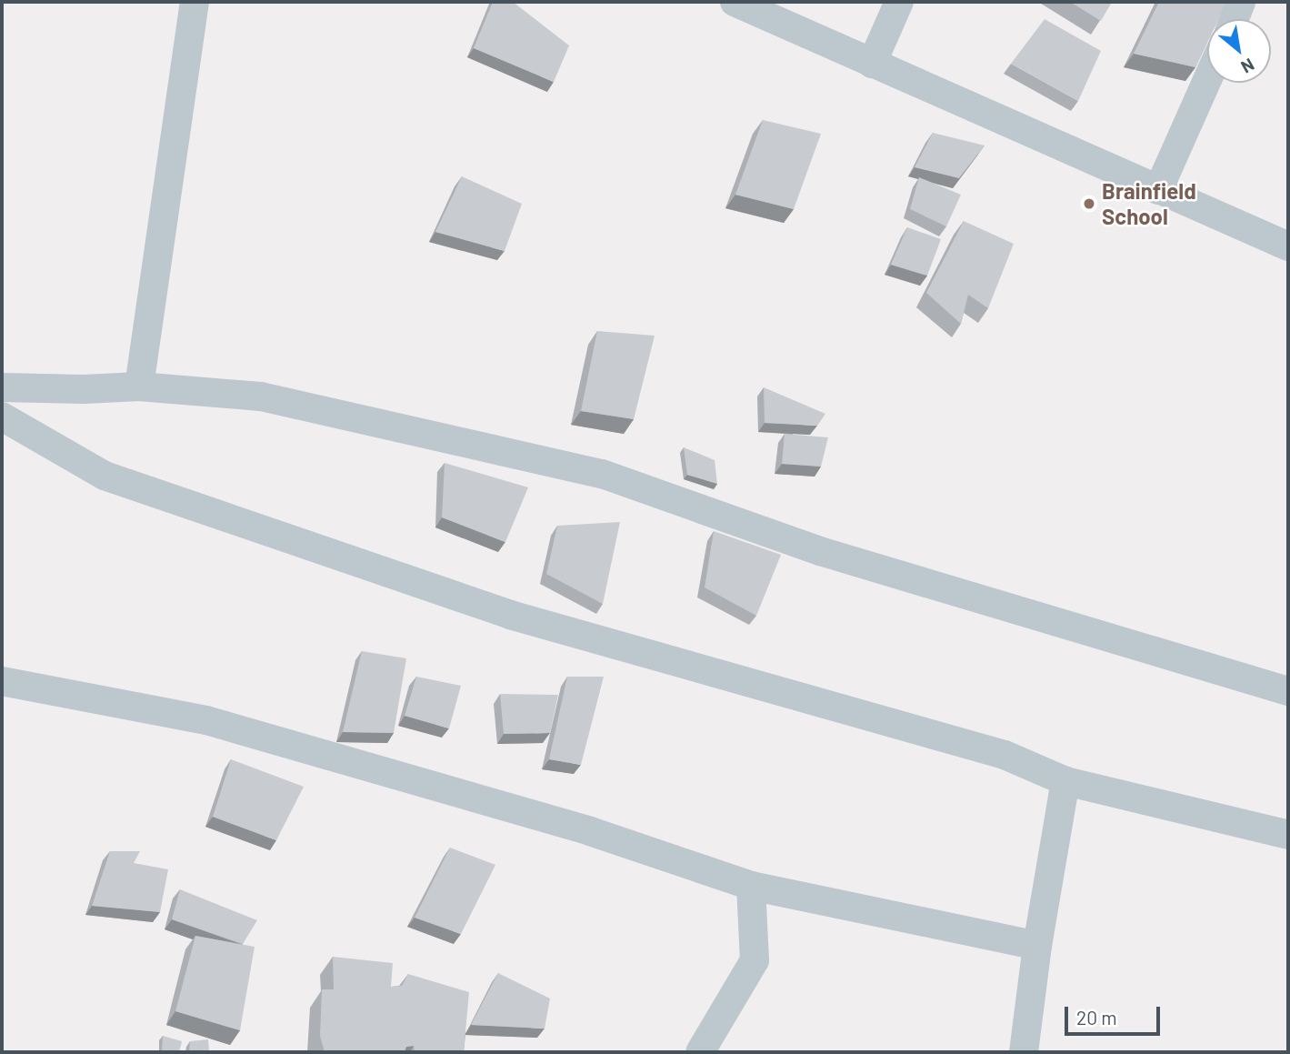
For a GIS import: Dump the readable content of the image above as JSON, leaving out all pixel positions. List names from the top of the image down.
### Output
{
  "places": ["Brainfield School"],
  "scale_bar": "20 m",
  "north": "bottom right"
}
